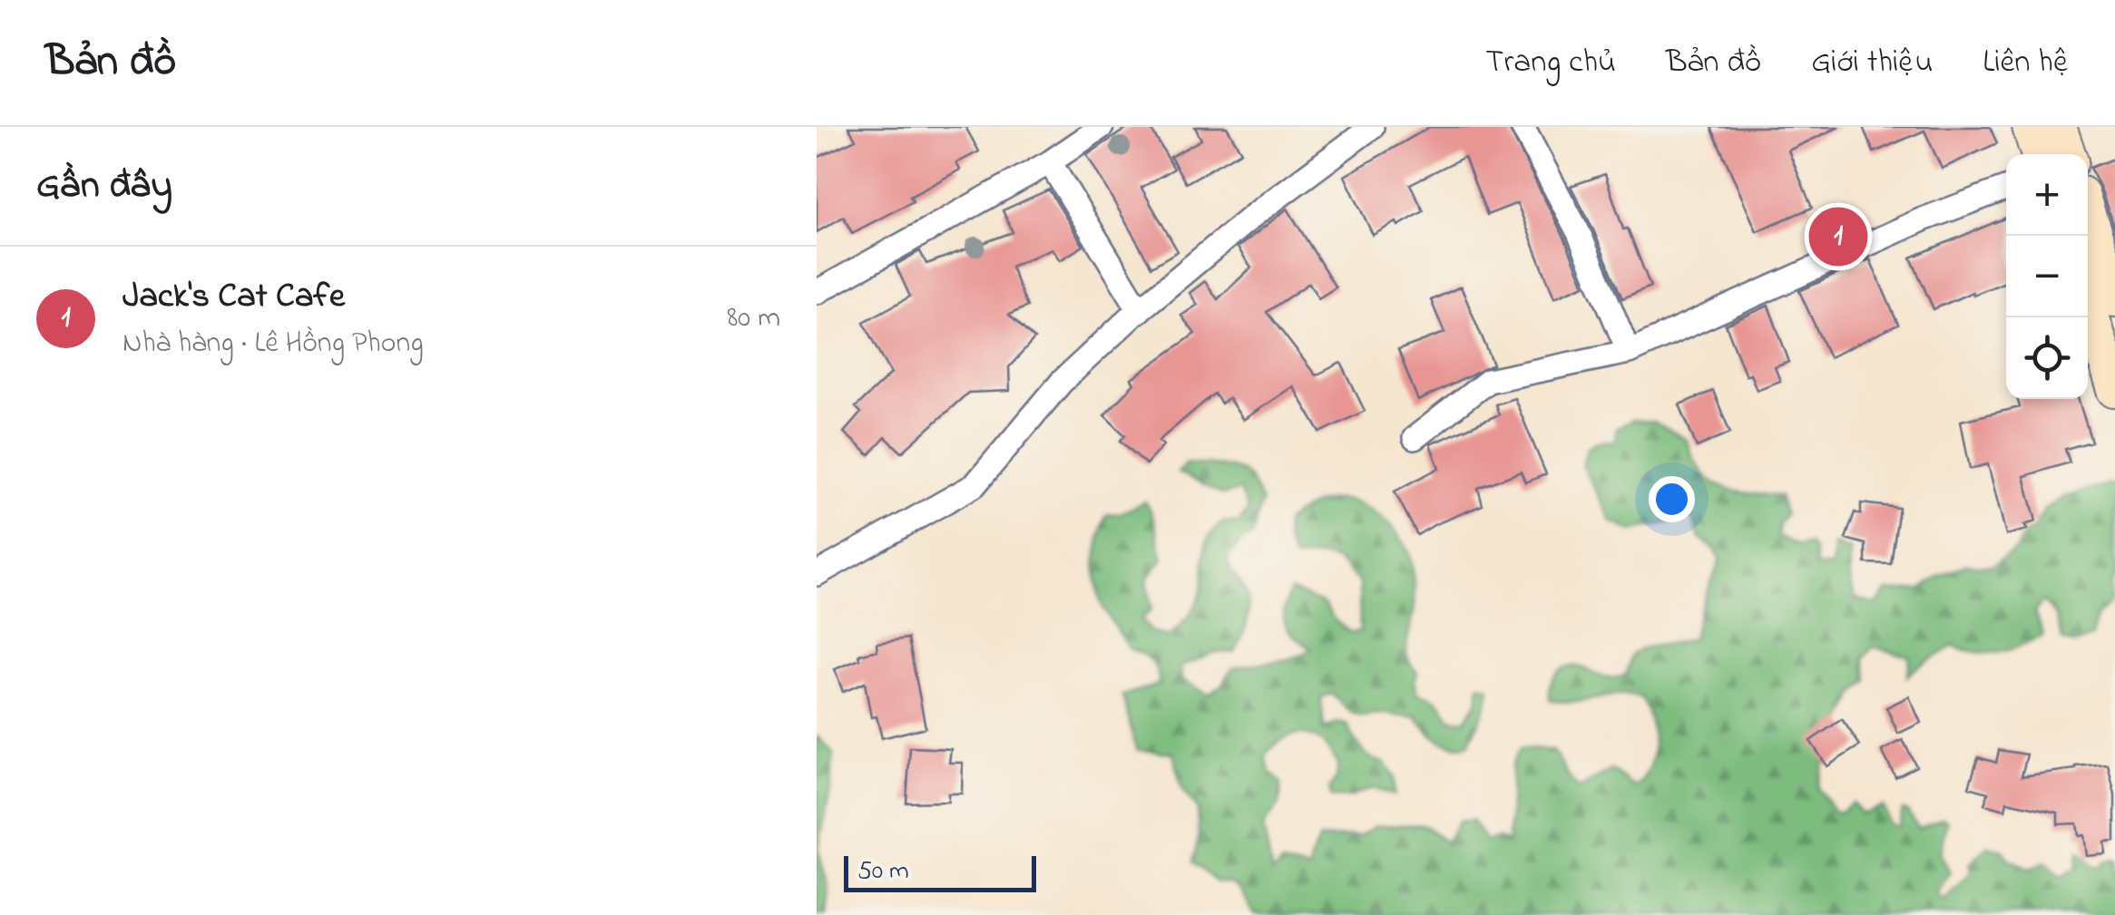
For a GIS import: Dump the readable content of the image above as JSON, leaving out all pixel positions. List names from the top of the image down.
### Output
{
  "scale_bar": "50 m",
  "page": {
    "header": "Bản đồ",
    "nav": [
      "Trang chủ",
      "Bản đồ",
      "Giới thiệu",
      "Liên hệ"
    ],
    "heading": "Gần đây",
    "map_buttons": ["+", "−"],
    "pins": "1",
    "list": [
      {
        "mark": "1",
        "name": "Jack's Cat Cafe",
        "note": "Nhà hàng · Lê Hồng Phong",
        "value": "80 m"
      }
    ],
    "scale": "50 m"
  }
}
